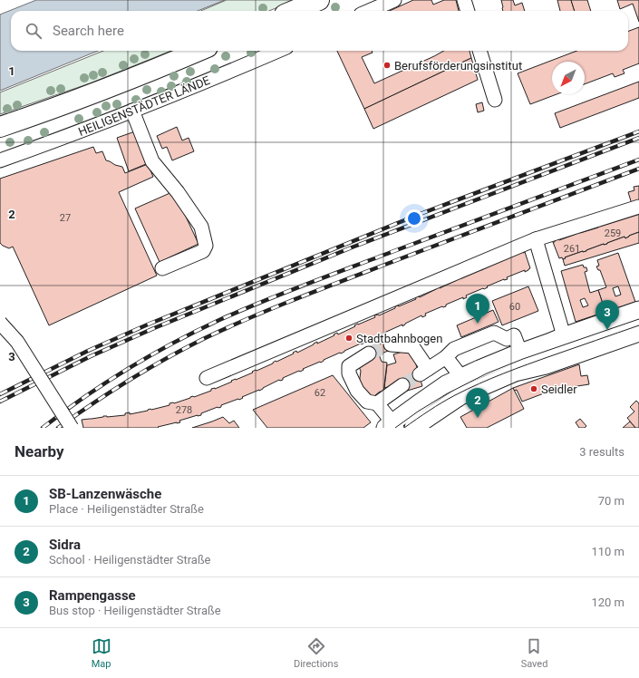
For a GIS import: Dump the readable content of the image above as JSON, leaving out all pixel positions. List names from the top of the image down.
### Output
{
  "streets": {
    "street": ["HEILIGENSTÄDTER LÄNDE"]
  },
  "places": ["Berufsförderungsinstitut", "Stadtbahnbogen", "Seidler"],
  "house_numbers": [
    "27",
    "259",
    "261",
    "60",
    "62",
    "278"
  ],
  "north": "bottom left",
  "page": {
    "search": "Search here",
    "pins": ["1", "3", "2"],
    "heading": ["Nearby", "3 results"],
    "list": [
      {
        "mark": "1",
        "name": "SB-Lanzenwäsche",
        "note": "Place · Heiligenstädter Straße",
        "value": "70 m"
      },
      {
        "mark": "2",
        "name": "Sidra",
        "note": "School · Heiligenstädter Straße",
        "value": "110 m"
      },
      {
        "mark": "3",
        "name": "Rampengasse",
        "note": "Bus stop · Heiligenstädter Straße",
        "value": "120 m"
      }
    ],
    "nav": ["Map", "Directions", "Saved"]
  },
  "grid": {
    "rows": ["1", "2", "3"]
  }
}
